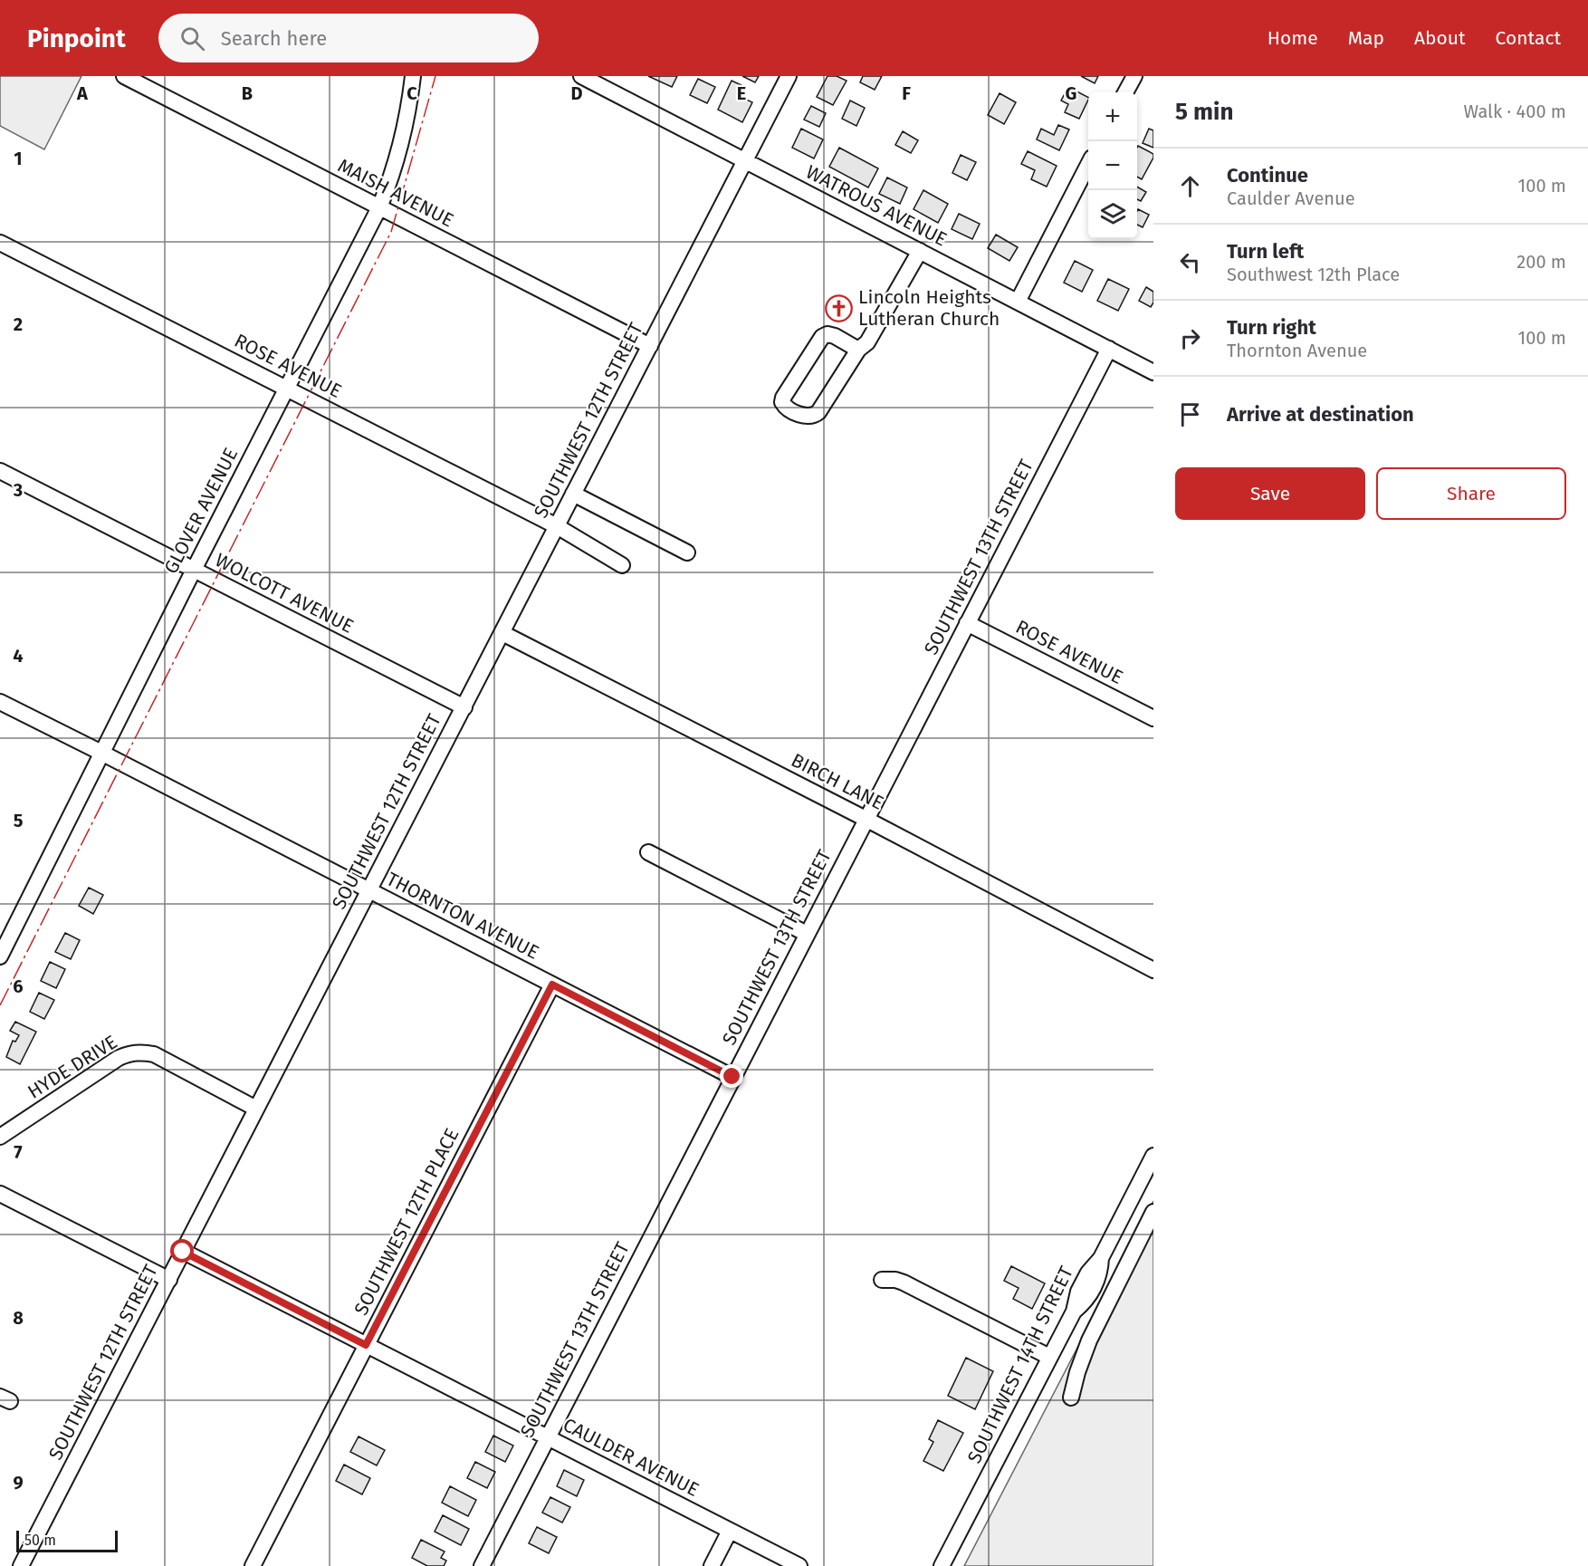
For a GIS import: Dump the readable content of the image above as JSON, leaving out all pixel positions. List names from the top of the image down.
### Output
{
  "streets": {
    "street": [
      "MAISH AVENUE",
      "WATROUS AVENUE",
      "ROSE AVENUE",
      "SOUTHWEST 12TH STREET",
      "GLOVER AVENUE",
      "SOUTHWEST 13TH STREET",
      "WOLCOTT AVENUE",
      "BIRCH LANE",
      "THORNTON AVENUE",
      "HYDE DRIVE",
      "SOUTHWEST 12TH PLACE",
      "SOUTHWEST 14TH STREET",
      "CAULDER AVENUE"
    ]
  },
  "crossings": [
    ["MAISH AVENUE", "SOUTHWEST 12TH STREET"],
    ["MAISH AVENUE", "GLOVER AVENUE"],
    ["WATROUS AVENUE", "SOUTHWEST 12TH STREET"],
    ["WATROUS AVENUE", "SOUTHWEST 13TH STREET"],
    ["ROSE AVENUE", "SOUTHWEST 12TH STREET"],
    ["ROSE AVENUE", "GLOVER AVENUE"],
    ["ROSE AVENUE", "SOUTHWEST 13TH STREET"],
    ["SOUTHWEST 12TH STREET", "WOLCOTT AVENUE"],
    ["SOUTHWEST 12TH STREET", "BIRCH LANE"],
    ["SOUTHWEST 12TH STREET", "THORNTON AVENUE"],
    ["SOUTHWEST 12TH STREET", "HYDE DRIVE"],
    ["SOUTHWEST 12TH STREET", "CAULDER AVENUE"],
    ["GLOVER AVENUE", "WOLCOTT AVENUE"],
    ["GLOVER AVENUE", "THORNTON AVENUE"],
    ["SOUTHWEST 13TH STREET", "BIRCH LANE"],
    ["SOUTHWEST 13TH STREET", "THORNTON AVENUE"],
    ["SOUTHWEST 13TH STREET", "CAULDER AVENUE"],
    ["THORNTON AVENUE", "SOUTHWEST 12TH PLACE"],
    ["SOUTHWEST 12TH PLACE", "CAULDER AVENUE"]
  ],
  "places": {
    "church": ["Lincoln Heights Lutheran Church"]
  },
  "scale_bar": "50 m",
  "page": {
    "header": "Pinpoint",
    "search": "Search here",
    "nav": [
      "Home",
      "Map",
      "About",
      "Contact"
    ],
    "heading": ["5 min", "Walk · 400 m"],
    "map_buttons": ["+", "−"],
    "list": [
      ["Continue", "Caulder Avenue", "100 m"],
      ["Turn left", "Southwest 12th Place", "200 m"],
      ["Turn right", "Thornton Avenue", "100 m"],
      "Arrive at destination"
    ],
    "buttons": ["Save", "Share"],
    "scale": "50 m"
  },
  "grid": {
    "columns": [
      "A",
      "B",
      "C",
      "D",
      "E",
      "F",
      "G"
    ],
    "rows": [
      "1",
      "2",
      "3",
      "4",
      "5",
      "6",
      "7",
      "8",
      "9"
    ]
  }
}
